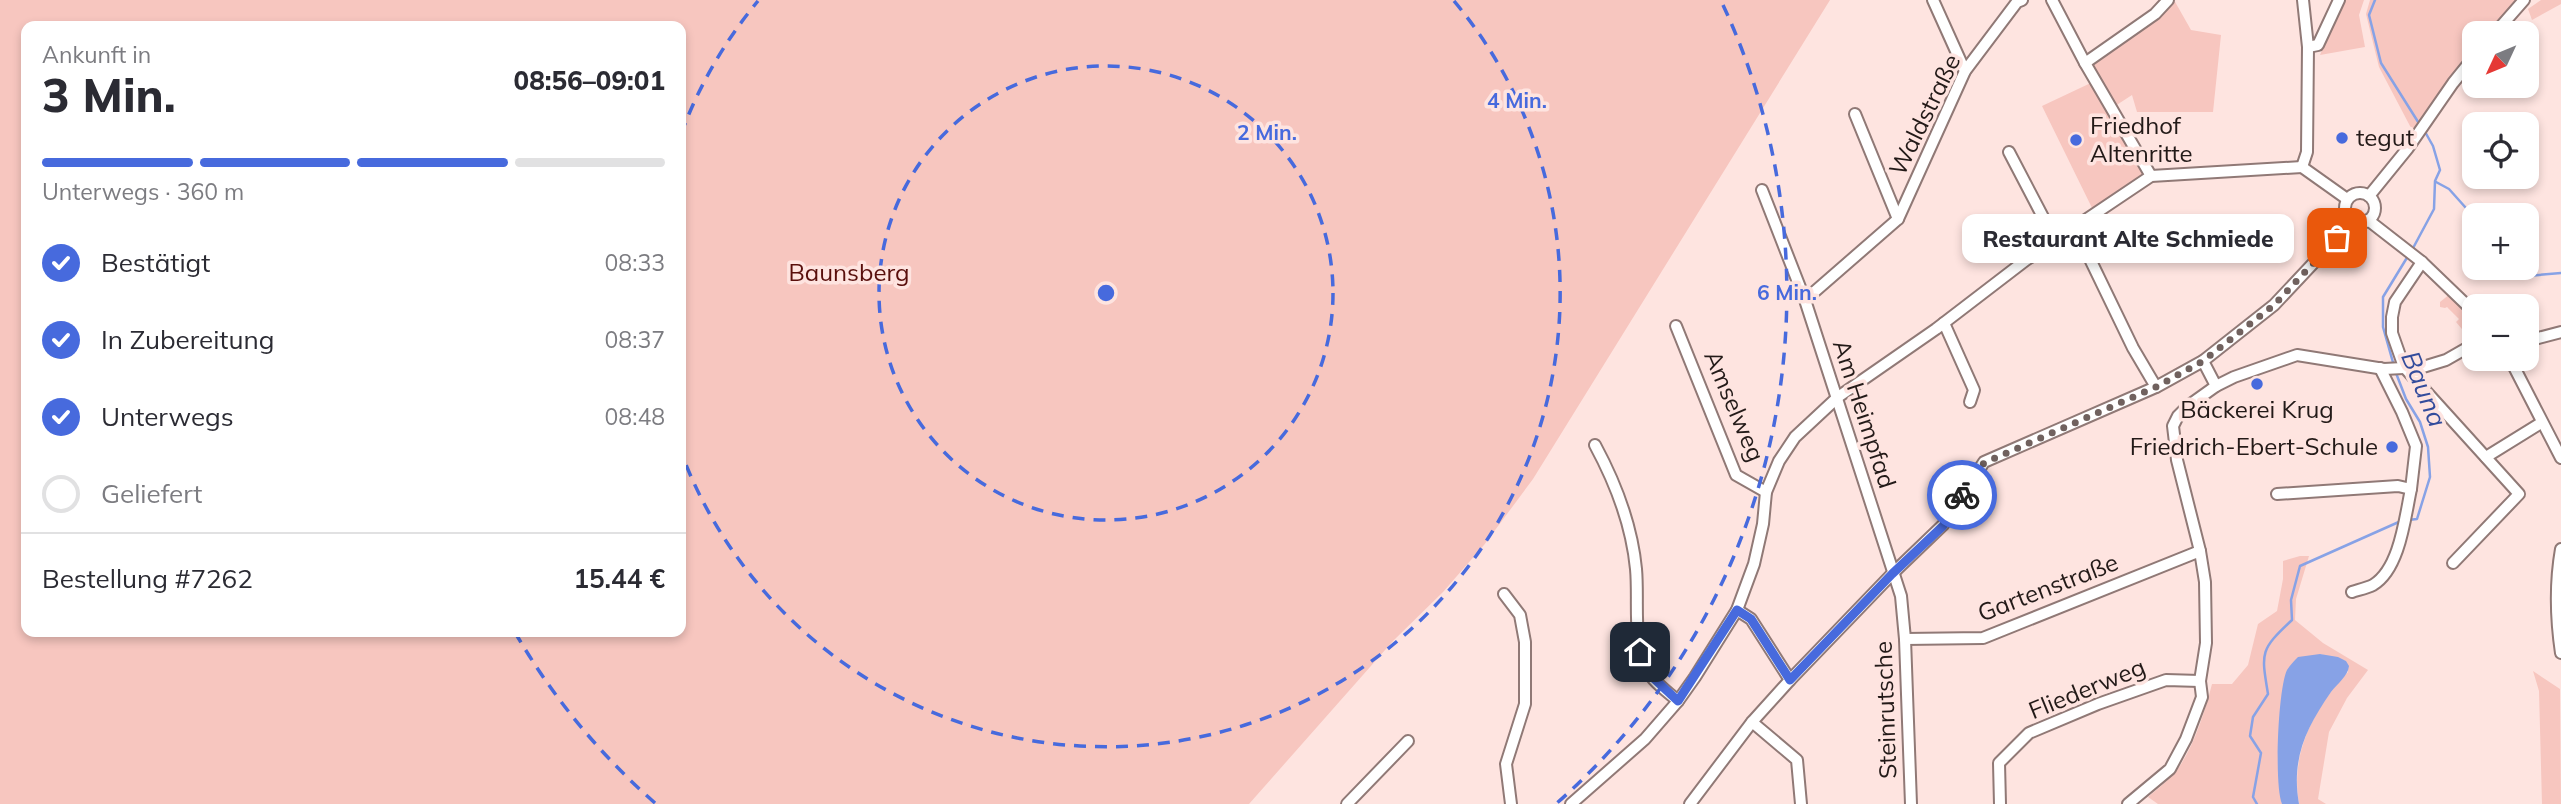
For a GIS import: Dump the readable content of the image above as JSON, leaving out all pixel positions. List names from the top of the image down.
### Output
{
  "streets": {
    "street": [
      "Waldstraße",
      "Amselweg",
      "Am Heimpfad",
      "Gartenstraße",
      "Fliederweg",
      "Steinrutsche"
    ]
  },
  "crossings": [
    ["Waldstraße", "Am Heimpfad"],
    ["Am Heimpfad", "Steinrutsche"],
    ["Gartenstraße", "Steinrutsche"]
  ],
  "water": ["Bauna"],
  "parks": ["Baunsberg"],
  "places": [
    "tegut",
    "Friedhof Altenritte",
    "Restaurant Alte Schmiede",
    "Bäckerei Krug",
    "Friedrich-Ebert-Schule"
  ],
  "north": "bottom left",
  "page": {
    "map_buttons": ["+", "−"],
    "heading": ["3 Min.", "Ankunft in", "08:56–09:01"],
    "panel": ["Bestellung #7262", "15.44 €"],
    "bar": "Unterwegs · 360 m",
    "bubble": "Restaurant Alte Schmiede",
    "list": [
      ["Bestätigt", "08:33"],
      ["In Zubereitung", "08:37"],
      ["Unterwegs", "08:48"],
      "Geliefert"
    ]
  },
  "rings": ["4 Min.", "2 Min.", "6 Min."]
}
